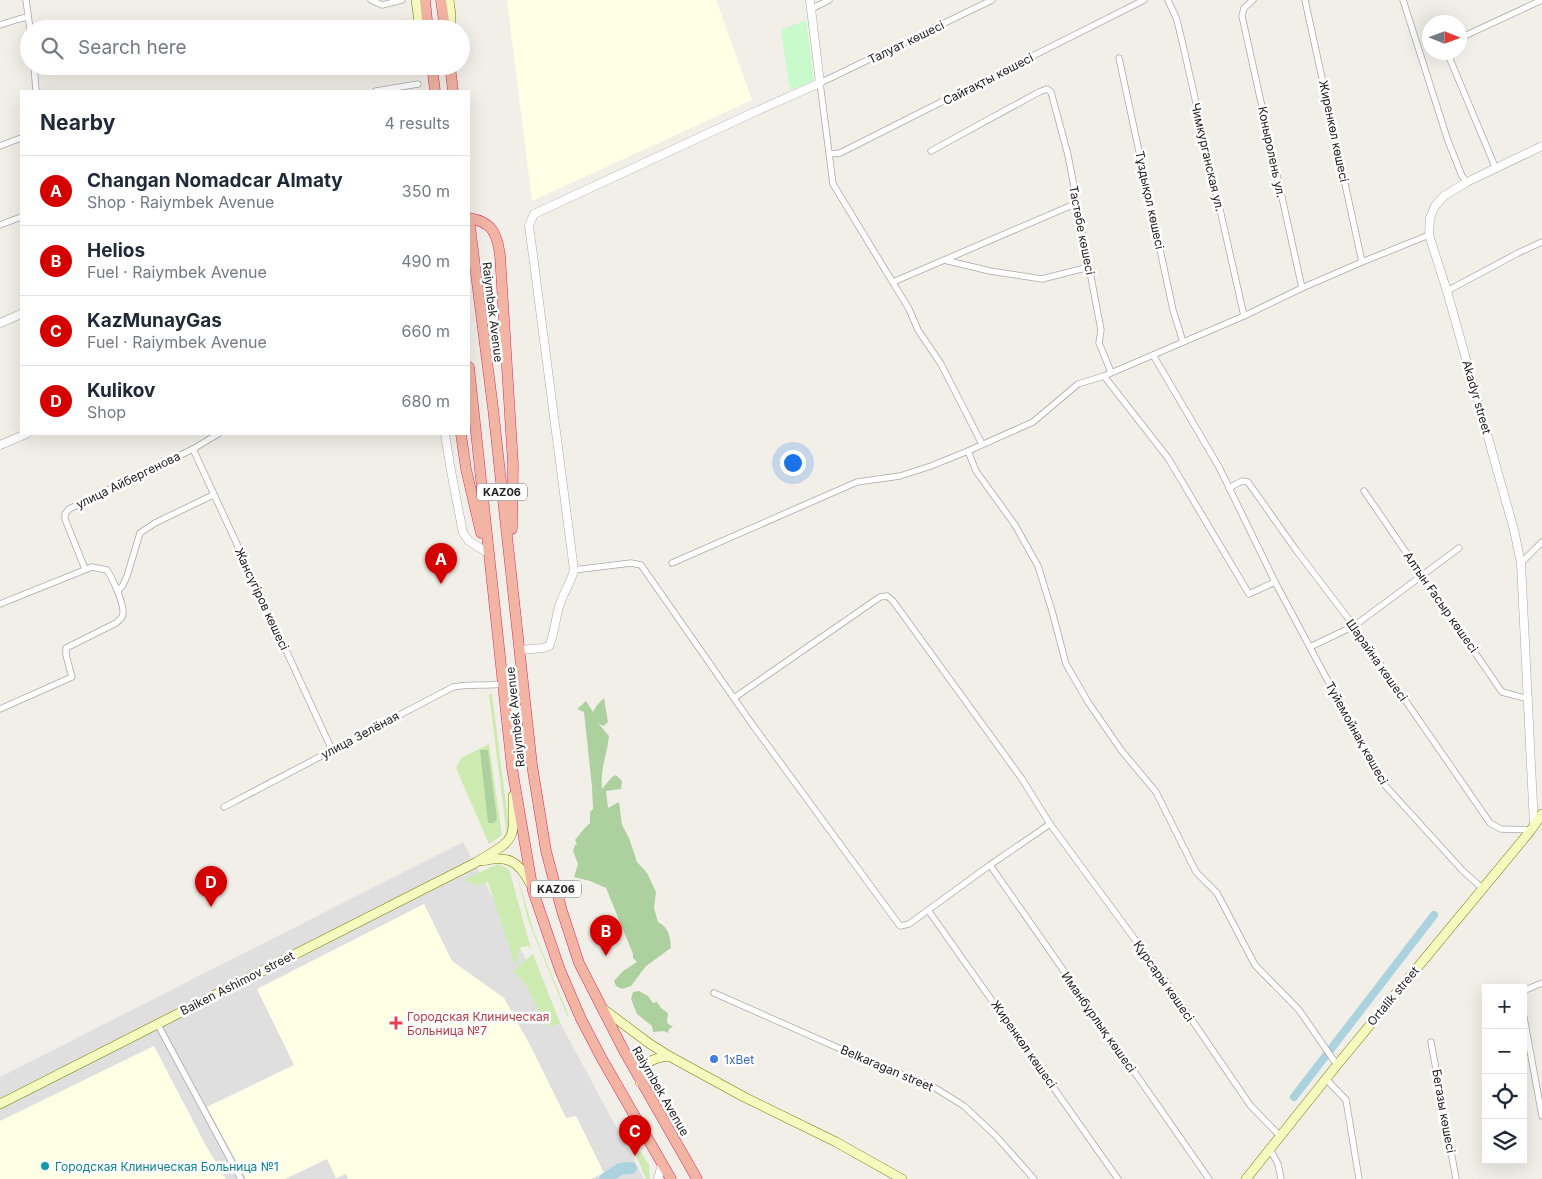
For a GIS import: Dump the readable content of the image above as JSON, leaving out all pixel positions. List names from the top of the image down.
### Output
{
  "streets": {
    "highway": ["Raiymbek Avenue", "KАZ06"],
    "main road": ["Baiken Ashimov street", "Ortalik street"],
    "street": [
      "Талуат көшесі",
      "Сайғақты көшесі",
      "Жиренкөл көшесі",
      "Коныролень ул.",
      "Чимкурганская ул.",
      "Тұздықол көшесі",
      "Тастөбе көшесі",
      "Akadyr street",
      "улица Айбергенова",
      "Жансүгіров көшесі",
      "Алтын Ғасыр көшесі",
      "Шарайна көшесі",
      "Түйемойнақ көшесі",
      "улица Зелёная",
      "Құрсары көшесі",
      "Иманбұрлық көшесі",
      "Belkaragan street",
      "Бегазы көшесі"
    ]
  },
  "crossings": [
    ["Raiymbek Avenue", "улица Зелёная"],
    ["Akadyr street", "Алтын Ғасыр көшесі"],
    ["Akadyr street", "Шарайна көшесі"],
    ["Akadyr street", "Ortalik street"],
    ["улица Айбергенова", "Жансүгіров көшесі"],
    ["Жансүгіров көшесі", "улица Зелёная"],
    ["Шарайна көшесі", "Түйемойнақ көшесі"],
    ["Шарайна көшесі", "Ortalik street"],
    ["Түйемойнақ көшесі", "Ortalik street"],
    ["Құрсары көшесі", "Ortalik street"]
  ],
  "places": {
    "health": ["Городская Клиническая Больница №7"],
    "other": ["1xBet", "Городская Клиническая Больница №1"]
  },
  "north": "right",
  "page": {
    "search": "Search here",
    "heading": ["Nearby", "4 results"],
    "list": [
      {
        "mark": "A",
        "name": "Changan Nomadcar Almaty",
        "note": "Shop · Raiymbek Avenue",
        "value": "350 m"
      },
      {
        "mark": "B",
        "name": "Helios",
        "note": "Fuel · Raiymbek Avenue",
        "value": "490 m"
      },
      {
        "mark": "C",
        "name": "KazMunayGas",
        "note": "Fuel · Raiymbek Avenue",
        "value": "660 m"
      },
      {
        "mark": "D",
        "name": "Kulikov",
        "note": "Shop",
        "value": "680 m"
      }
    ],
    "pins": [
      "A",
      "D",
      "B",
      "C"
    ],
    "map_buttons": ["+", "−"]
  }
}
